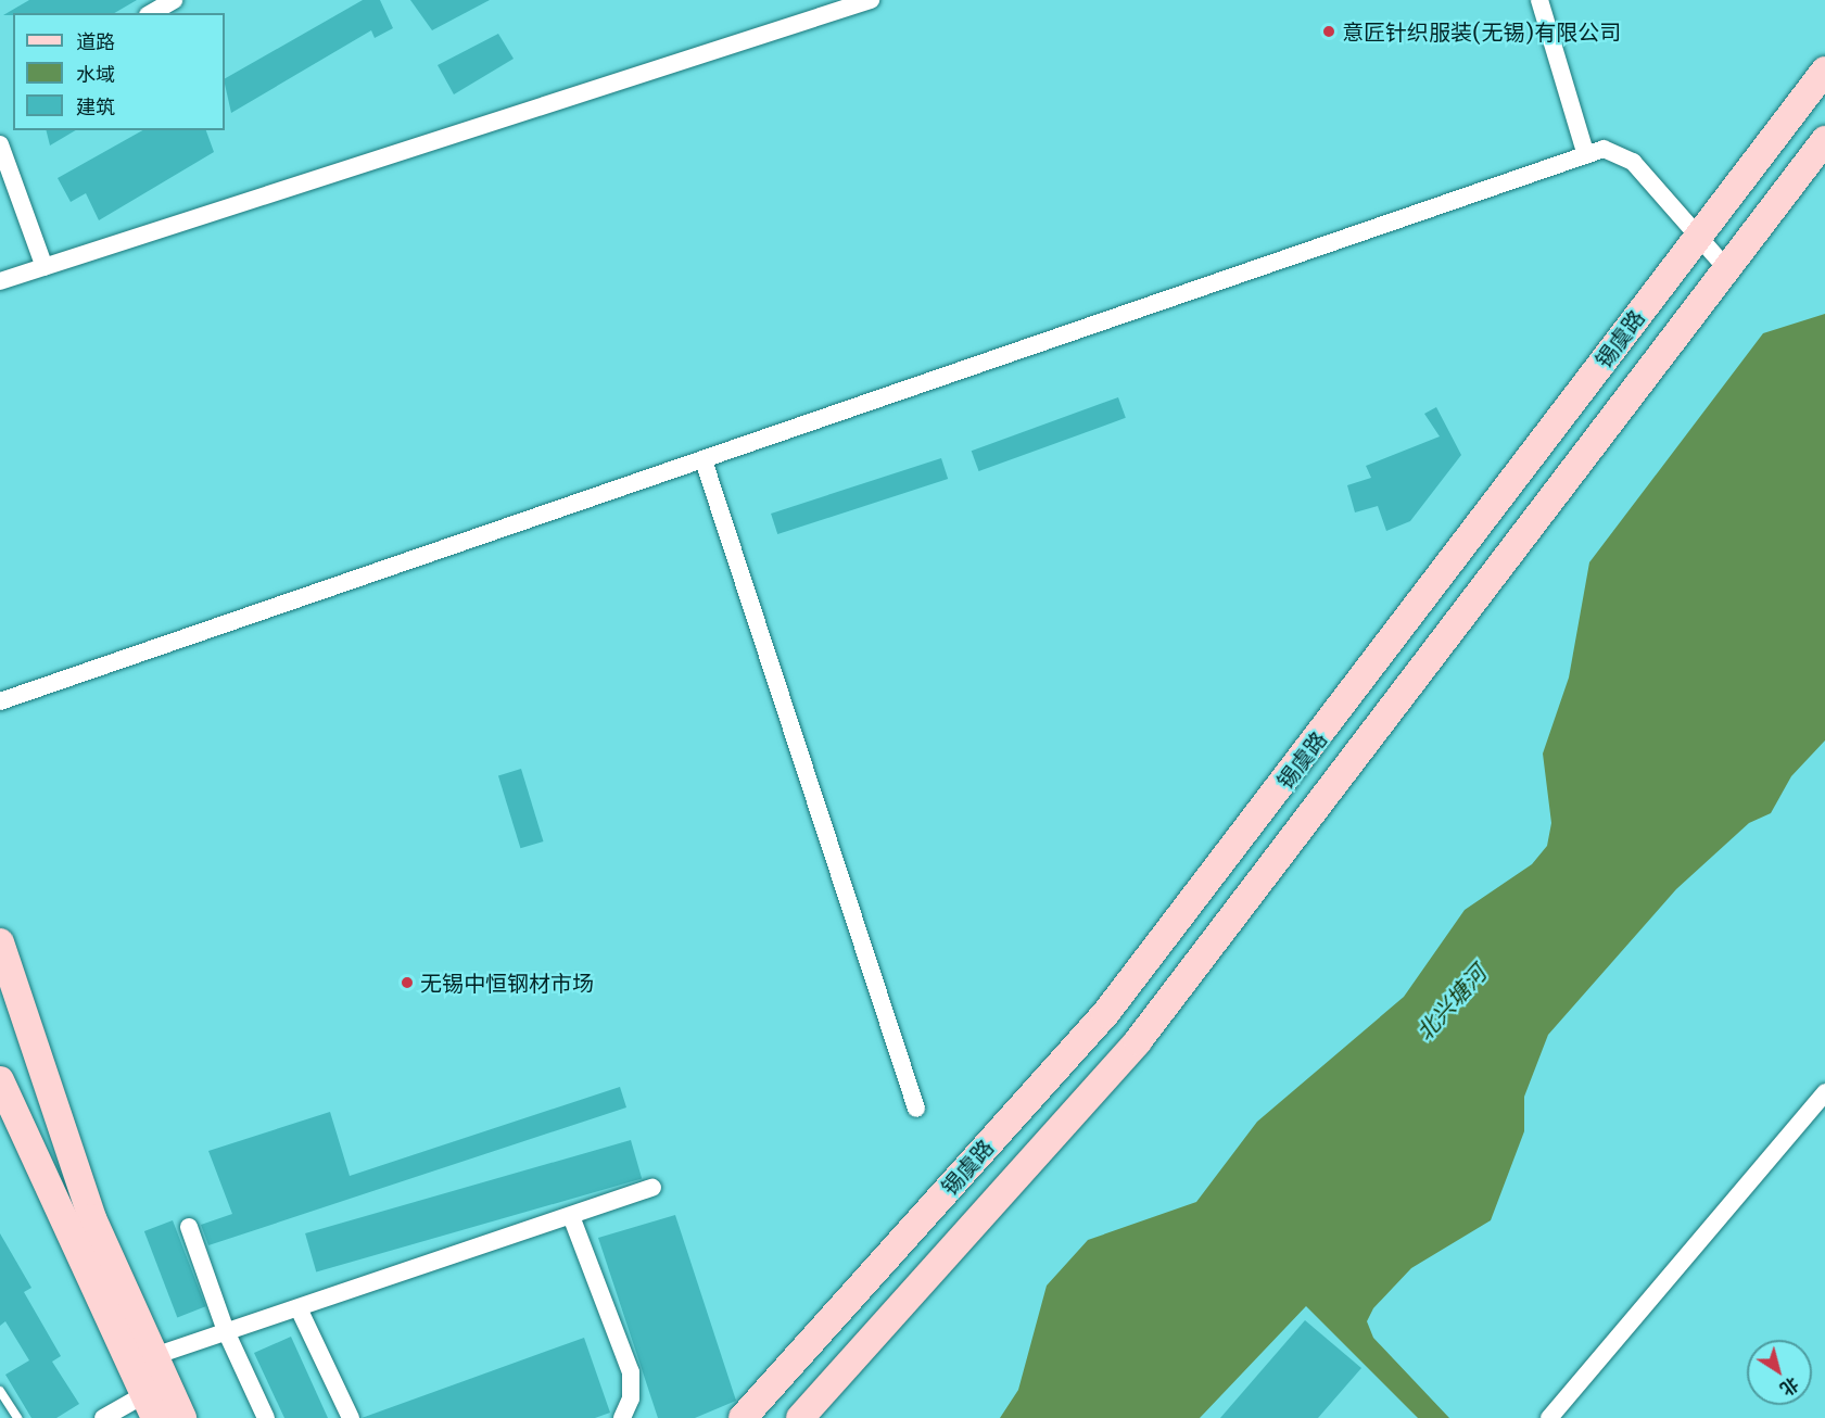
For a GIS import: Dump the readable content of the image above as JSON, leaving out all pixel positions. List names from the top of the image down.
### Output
{
  "streets": {
    "main road": ["锡虞路"]
  },
  "water": ["北兴塘河"],
  "places": ["意匠针织服装(无锡)有限公司", "无锡中恒钢材市场"],
  "legend": ["道路", "水域", "建筑"],
  "north": "bottom right"
}
